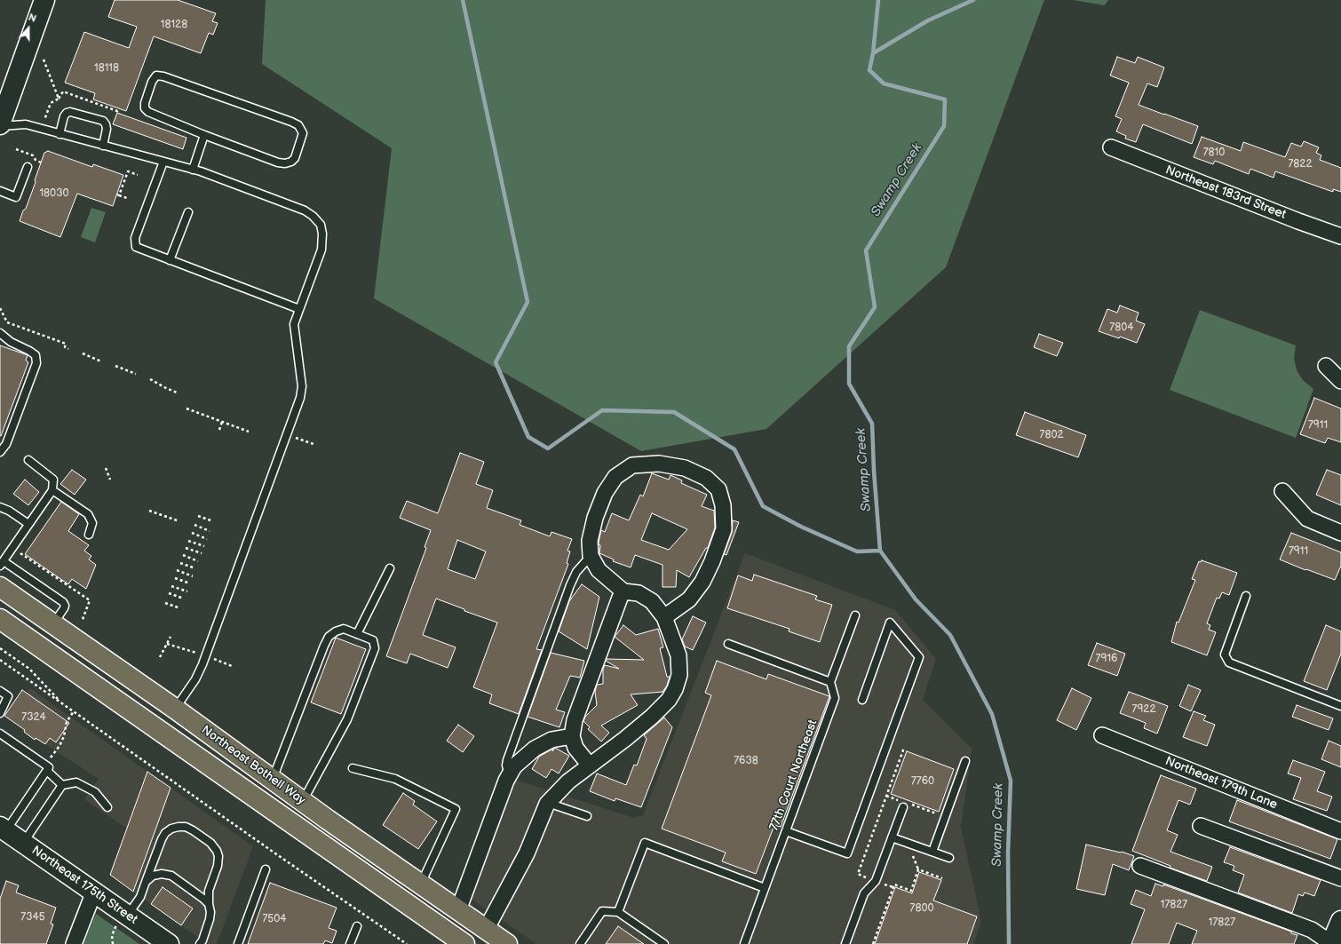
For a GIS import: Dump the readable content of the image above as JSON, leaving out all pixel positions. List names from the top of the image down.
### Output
{
  "streets": {
    "main road": ["Northeast Bothell Way"],
    "street": ["Northeast 183rd Street", "Northeast 179th Lane", "Northeast 175th Street"],
    "lane": ["77th Court Northeast"]
  },
  "water": ["Swamp Creek"],
  "house_numbers": [
    "18128",
    "18118",
    "7810",
    "7822",
    "18030",
    "7804",
    "7911",
    "7802",
    "7911",
    "7916",
    "7922",
    "7324",
    "7638",
    "7760",
    "17827",
    "7800",
    "7345",
    "7504",
    "17827"
  ],
  "north": "top"
}
